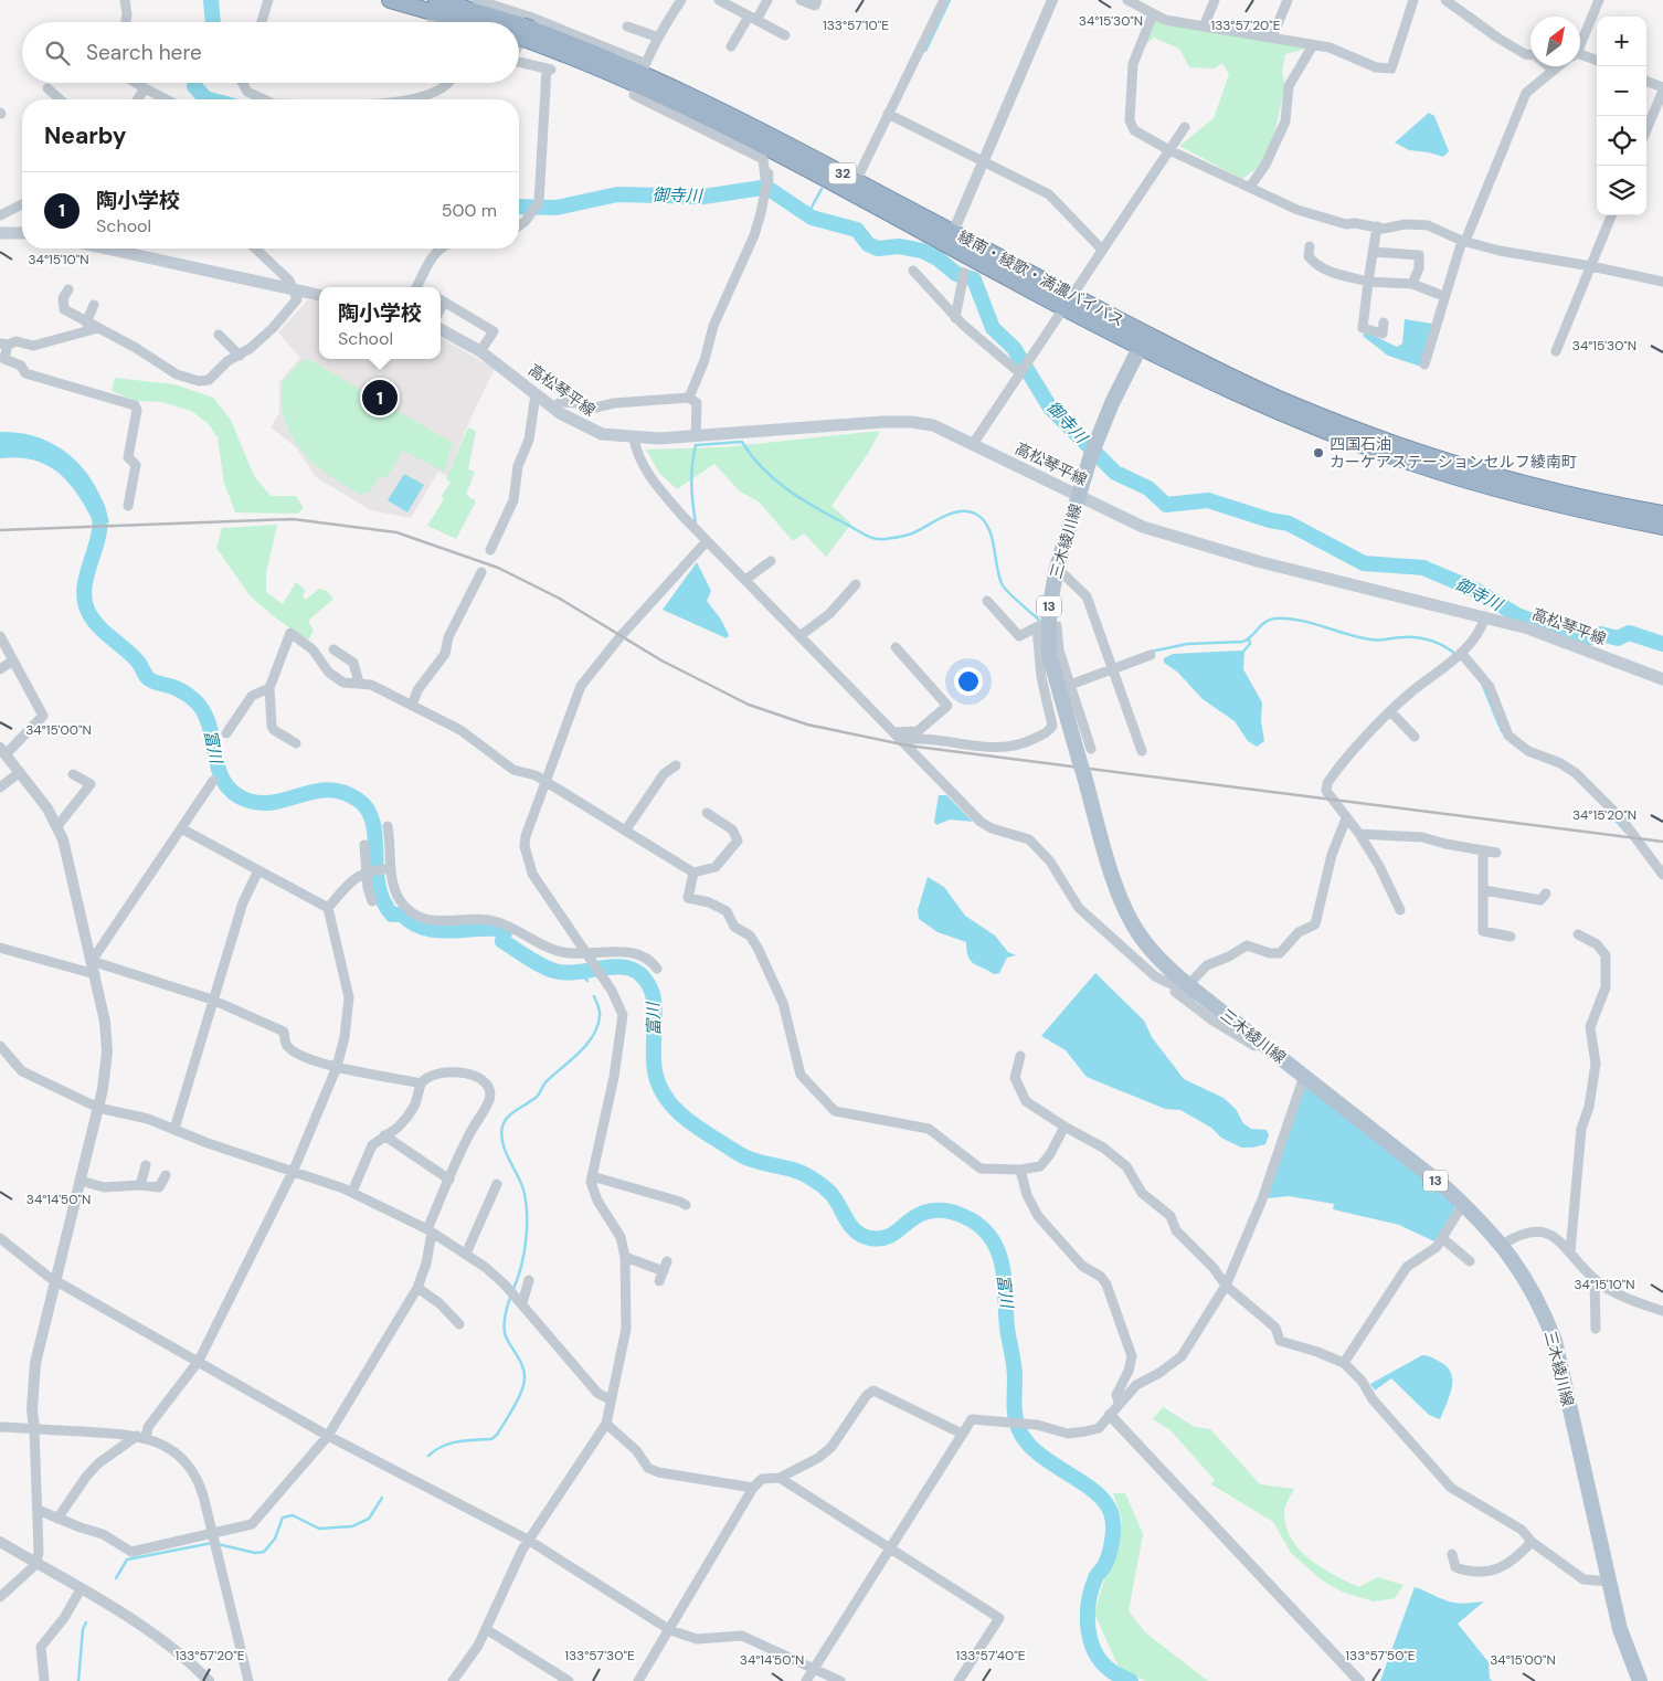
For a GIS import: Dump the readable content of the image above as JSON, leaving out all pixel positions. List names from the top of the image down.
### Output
{
  "streets": {
    "highway": ["32", "綾南・綾歌・満濃バイパス"],
    "main road": ["高松琴平線", "三木綾川線", "13"]
  },
  "crossings": [
    ["綾南・綾歌・満濃バイパス", "三木綾川線"],
    ["高松琴平線", "三木綾川線"]
  ],
  "water": ["御寺川", "富川"],
  "places": ["四国石油 カーケアステーションセルフ綾南町"],
  "north": "top right",
  "page": {
    "map_buttons": ["+", "−"],
    "search": "Search here",
    "heading": "Nearby",
    "list": [
      {
        "mark": "1",
        "name": "陶小学校",
        "note": "School",
        "value": "500 m"
      }
    ],
    "popup": ["陶小学校", "School"],
    "pins": "1"
  },
  "coordinates": [
    "34°15'30\"N",
    "133°57'10\"E",
    "133°57'20\"E",
    "34°15'10\"N",
    "34°15'00\"N",
    "34°15'20\"N",
    "34°14'50\"N",
    "133°57'30\"E",
    "133°57'40\"E",
    "133°57'50\"E"
  ]
}
